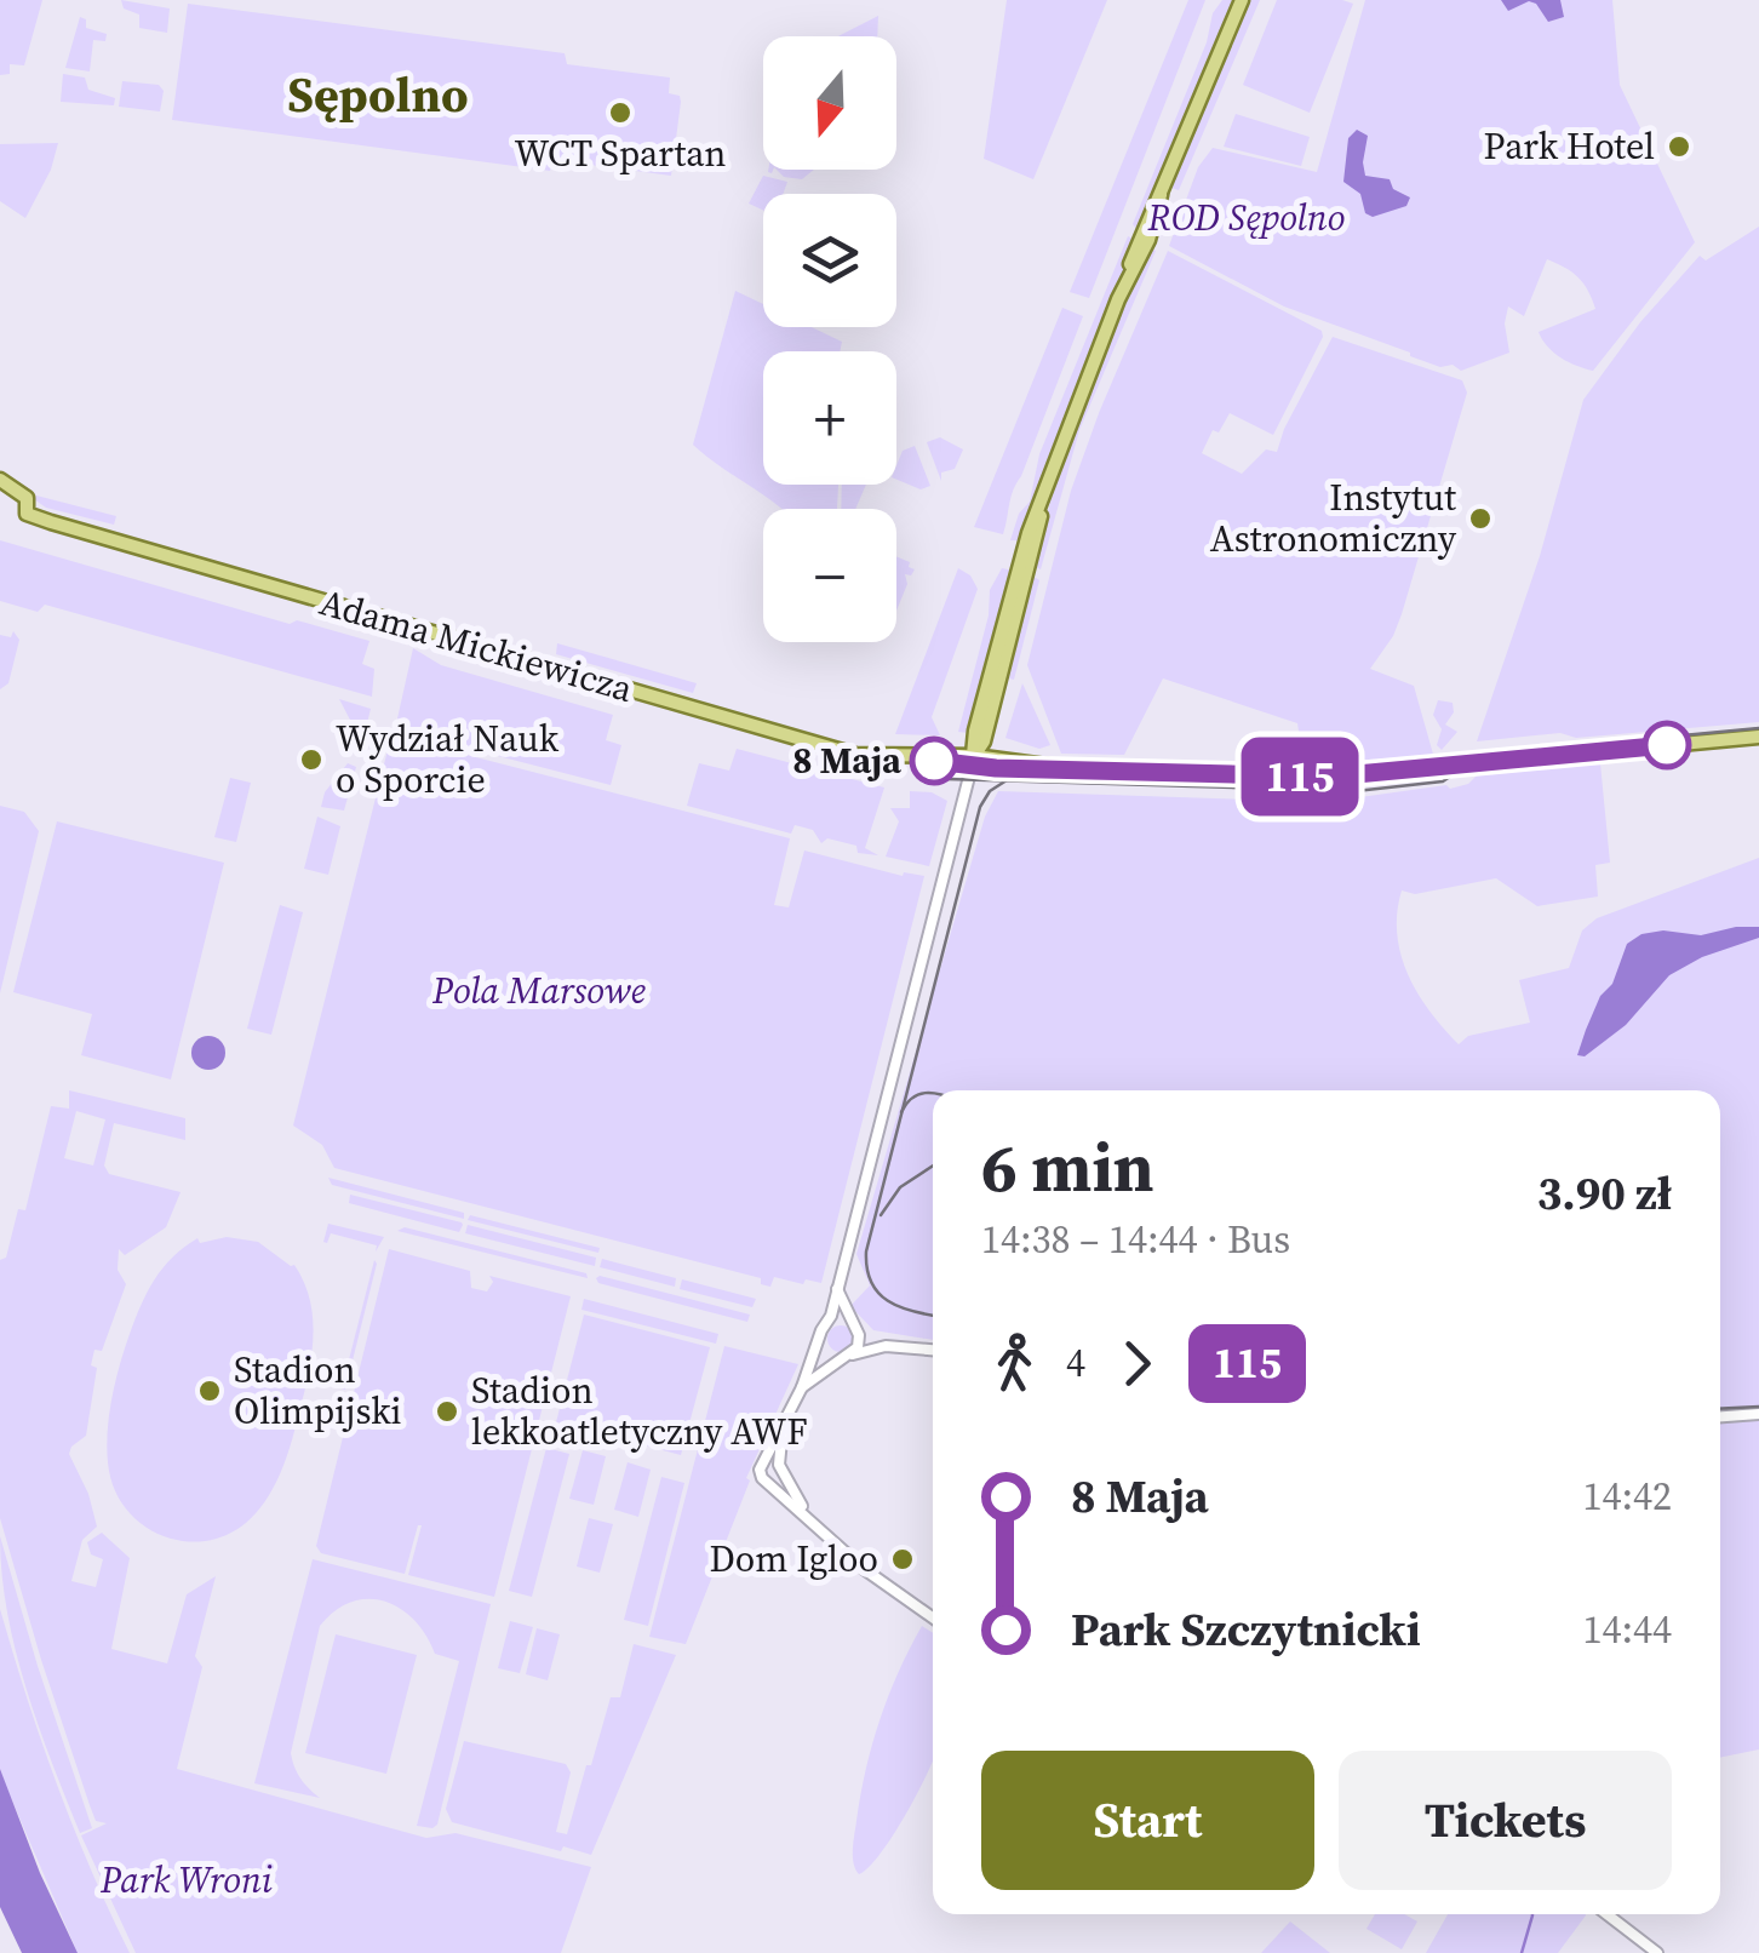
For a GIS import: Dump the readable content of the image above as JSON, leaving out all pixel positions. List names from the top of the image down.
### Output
{
  "streets": {
    "main road": ["Adama Mickiewicza"]
  },
  "districts": ["Sępolno"],
  "parks": ["ROD Sępolno", "Pola Marsowe", "Park Wroni"],
  "places": [
    "WCT Spartan",
    "Park Hotel",
    "Instytut Astronomiczny",
    "Wydział Nauk o Sporcie",
    "8 Maja",
    "Stadion Olimpijski",
    "Stadion lekkoatletyczny AWF",
    "Dom Igloo"
  ],
  "lines": ["bus line 115"],
  "north": "bottom",
  "page": {
    "on_map": "115",
    "map_buttons": ["+", "−"],
    "heading": ["6 min", "14:38 – 14:44 · Bus", "3.90 zł"],
    "legs": ["4", "115"],
    "list": [
      {
        "name": "8 Maja",
        "value": "14:42"
      },
      {
        "name": "Park Szczytnicki",
        "value": "14:44"
      }
    ],
    "buttons": ["Start", "Tickets"]
  }
}
